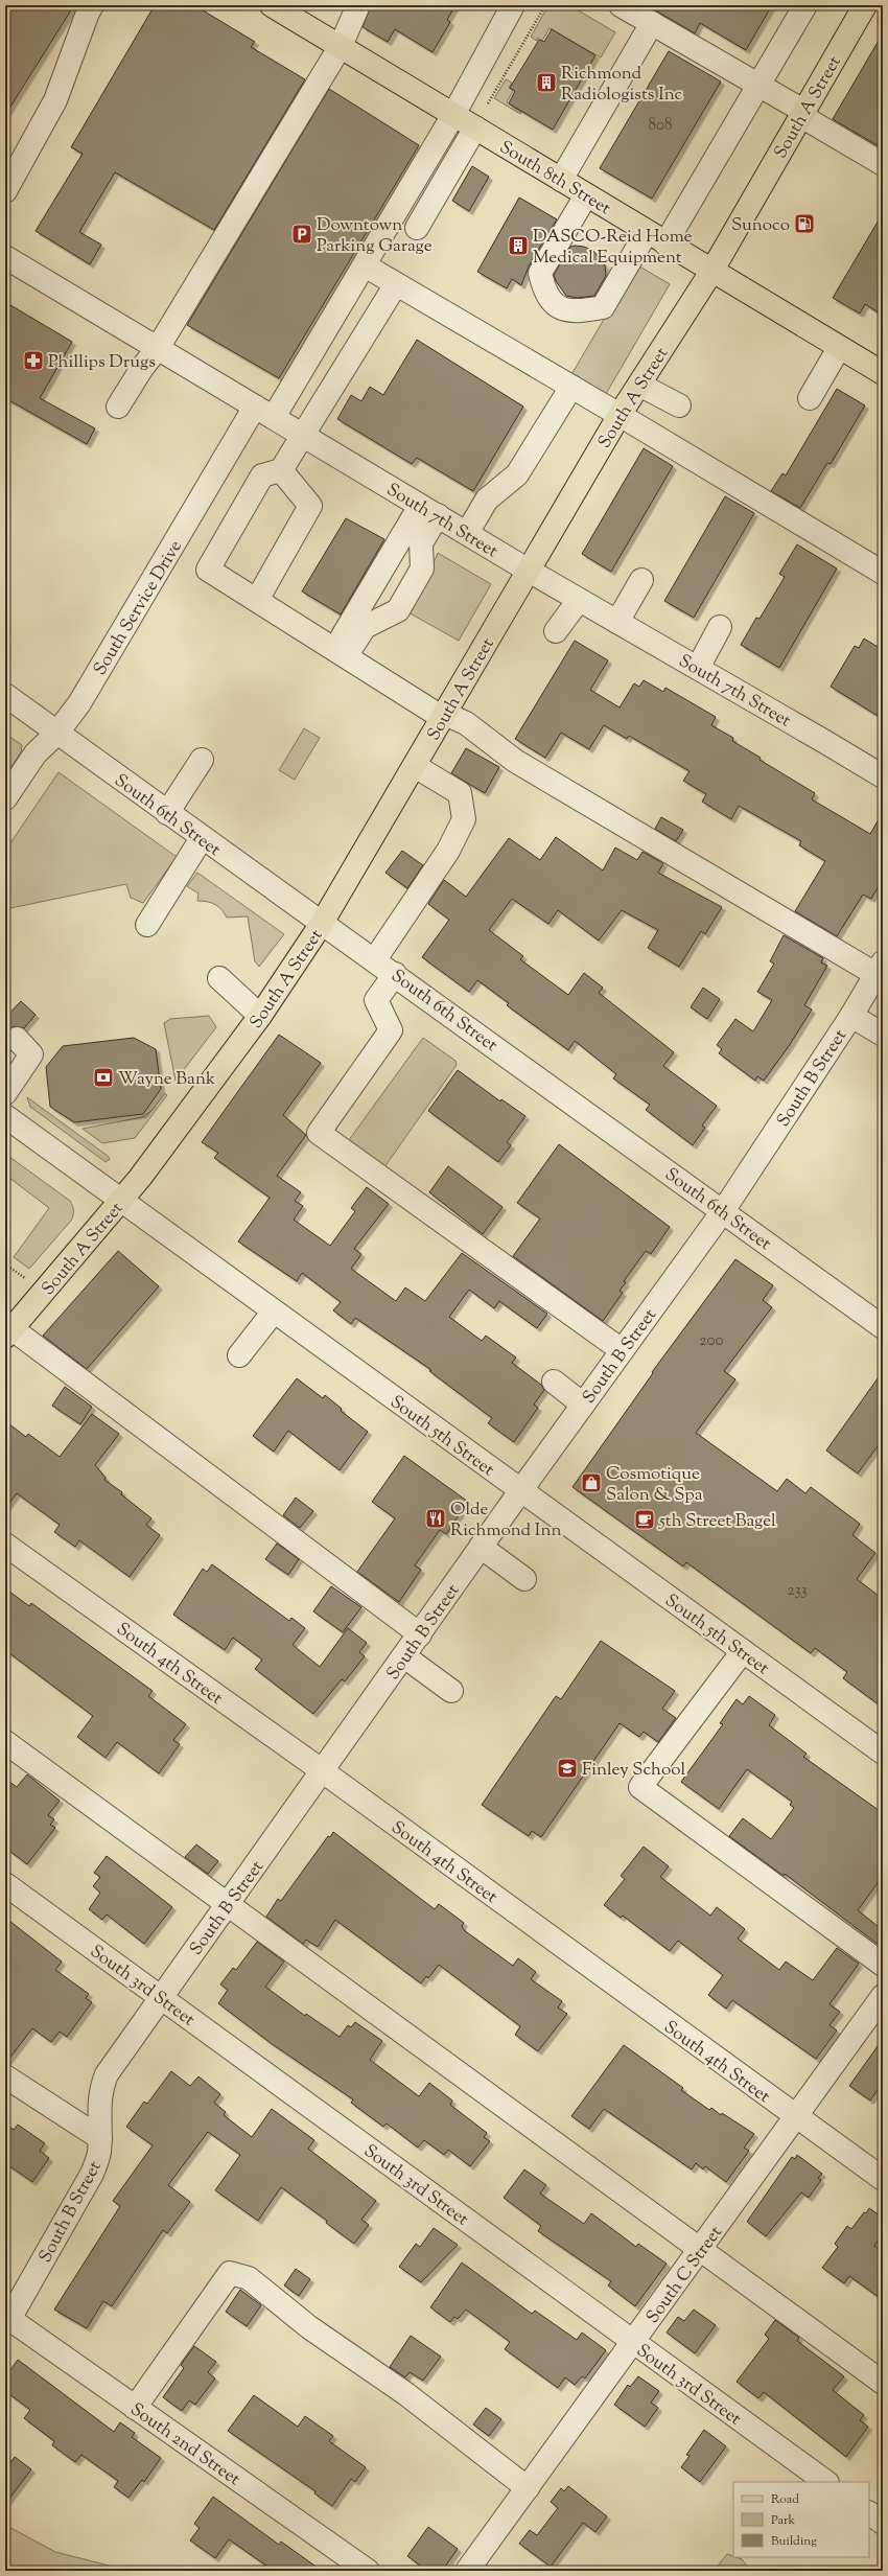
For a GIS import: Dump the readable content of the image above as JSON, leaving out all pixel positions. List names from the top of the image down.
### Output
{
  "streets": {
    "main road": ["South A Street", "South 8th Street"],
    "street": [
      "South 7th Street",
      "South Service Drive",
      "South 6th Street",
      "South B Street",
      "South 5th Street",
      "South 4th Street",
      "South 3rd Street",
      "South C Street",
      "South 2nd Street"
    ]
  },
  "crossings": [
    ["South A Street", "South 8th Street"],
    ["South A Street", "South 7th Street"],
    ["South A Street", "South 6th Street"],
    ["South A Street", "South 5th Street"],
    ["South 8th Street", "South Service Drive"],
    ["South 7th Street", "South Service Drive"],
    ["South Service Drive", "South 6th Street"],
    ["South 6th Street", "South B Street"],
    ["South B Street", "South 5th Street"],
    ["South B Street", "South 4th Street"],
    ["South B Street", "South 3rd Street"],
    ["South B Street", "South 2nd Street"],
    ["South 4th Street", "South C Street"],
    ["South 3rd Street", "South C Street"]
  ],
  "places": {
    "building": ["Richmond Radiologists Inc", "DASCO-Reid Home Medical Equipment"],
    "fuel station": ["Sunoco"],
    "parking": ["Downtown Parking Garage"],
    "pharmacy": ["Phillips Drugs"],
    "bank": ["Wayne Bank"],
    "shop": ["Cosmotique Salon & Spa"],
    "restaurant": ["Olde Richmond Inn"],
    "cafe": ["5th Street Bagel"],
    "school or university": ["Finley School"]
  },
  "house_numbers": ["808", "200", "233"],
  "legend": ["Road", "Park", "Building"]
}
